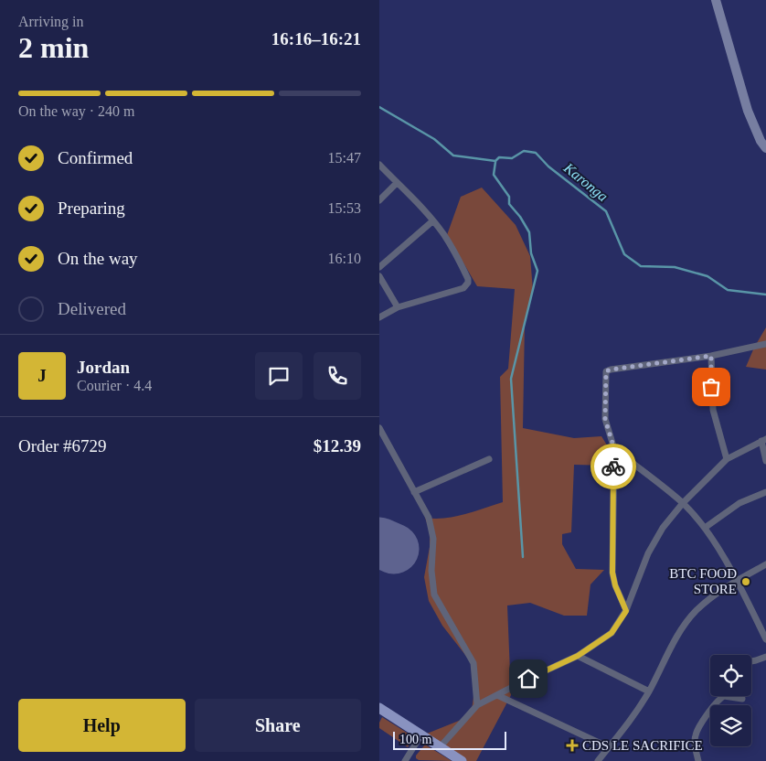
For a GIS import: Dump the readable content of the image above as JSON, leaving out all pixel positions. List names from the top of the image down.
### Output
{
  "water": ["Karonga"],
  "places": {
    "other": ["BTC FOOD STORE"],
    "health": ["CDS LE SACRIFICE"]
  },
  "scale_bar": "100 m",
  "page": {
    "heading": ["2 min", "Arriving in", "16:16–16:21"],
    "panel": [
      "Jordan",
      "Courier · 4.4",
      "Order #6729",
      "$12.39"
    ],
    "bar": "On the way · 240 m",
    "list": [
      ["Confirmed", "15:47"],
      ["Preparing", "15:53"],
      ["On the way", "16:10"],
      "Delivered"
    ],
    "round": "J",
    "buttons": ["Help", "Share"],
    "scale": "100 m"
  }
}
